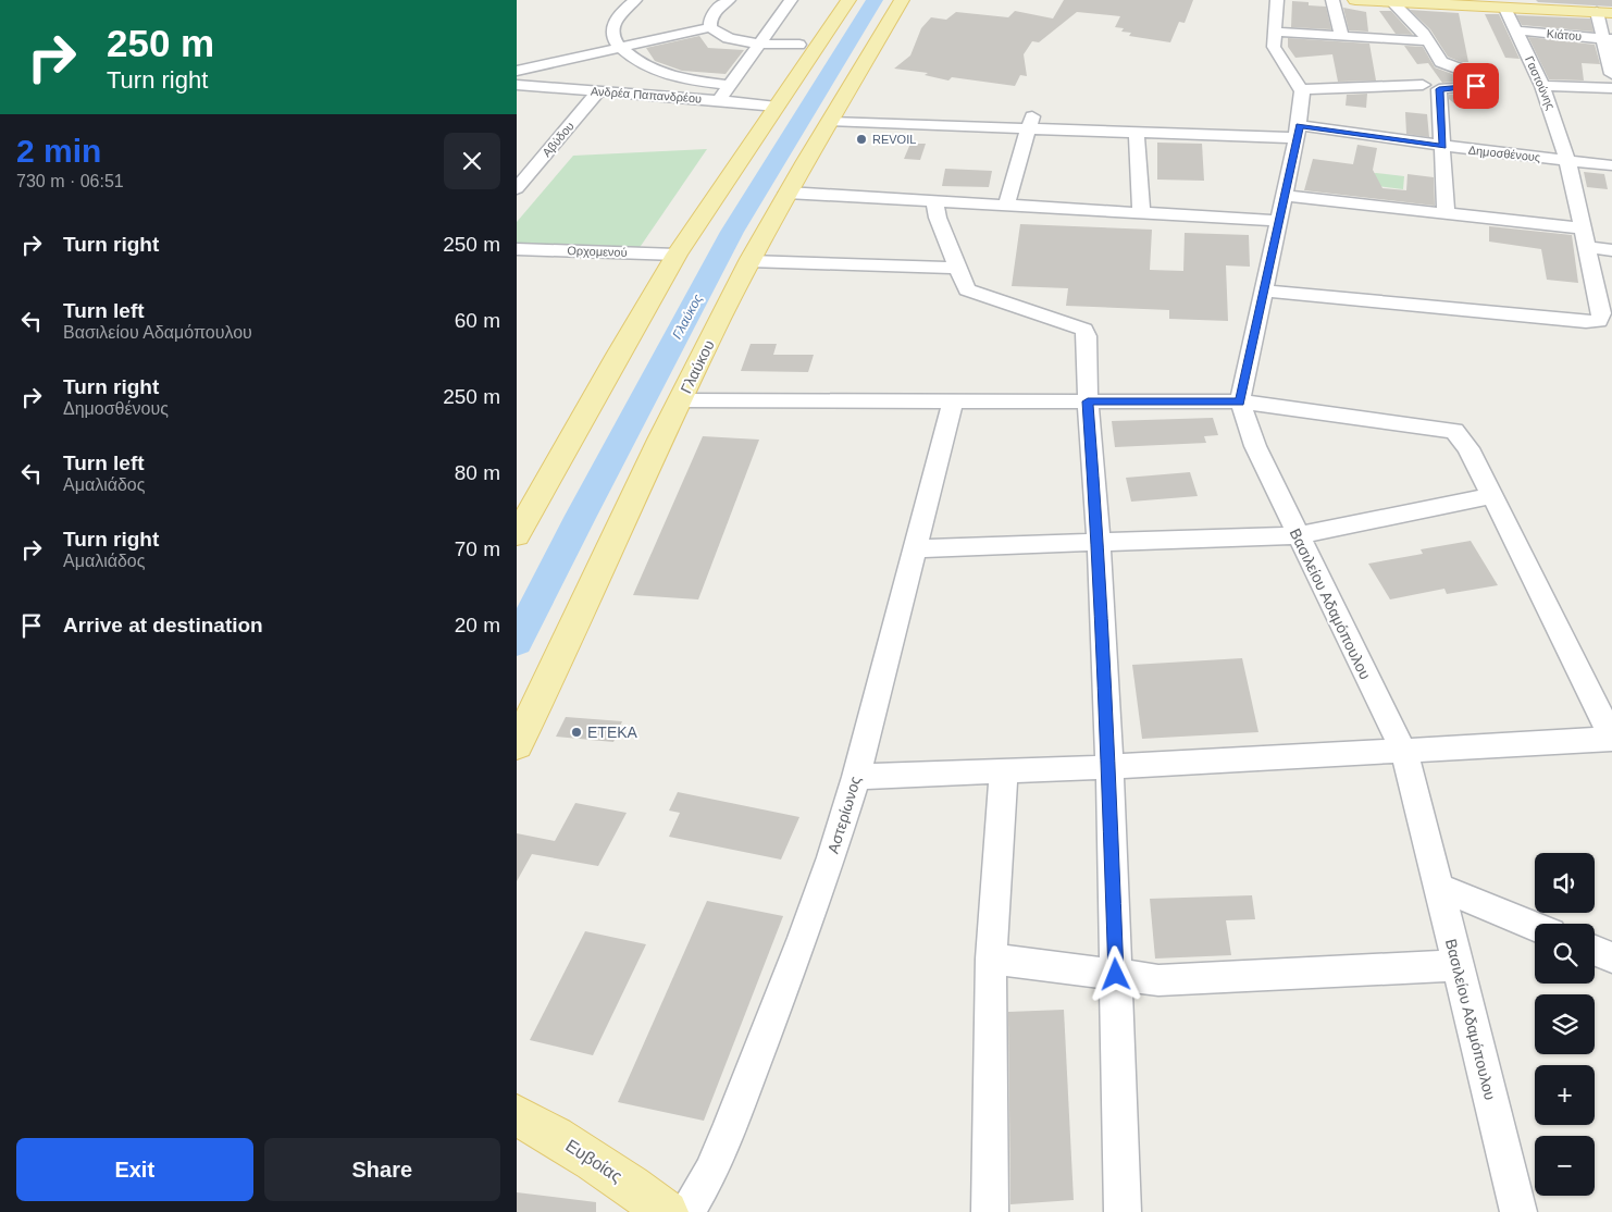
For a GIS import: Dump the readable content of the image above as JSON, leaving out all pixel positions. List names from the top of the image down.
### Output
{
  "streets": {
    "main road": ["Γλαύκου", "Ευβοίας"],
    "street": [
      "Κιάτου",
      "Γαστούνης",
      "Ανδρέα Παπανδρέου",
      "Αβύδου",
      "Δημοσθένους",
      "Ορχομενού",
      "Βασιλείου Αδαμόπουλου",
      "Αστερίωνος"
    ]
  },
  "crossings": [
    ["Κιάτου", "Γαστούνης"],
    ["Γαστούνης", "Δημοσθένους"],
    ["Ανδρέα Παπανδρέου", "Αβύδου"],
    ["Δημοσθένους", "Γλαύκου"]
  ],
  "water": ["Γλαύκος"],
  "places": ["REVOIL", "ΕΤΕΚΑ"],
  "page": {
    "turn": ["250 m", "Turn right"],
    "heading": ["2 min", "730 m · 06:51"],
    "list": [
      {
        "name": "Turn right",
        "value": "250 m"
      },
      {
        "name": "Turn left",
        "note": "Βασιλείου Αδαμόπουλου",
        "value": "60 m"
      },
      {
        "name": "Turn right",
        "note": "Δημοσθένους",
        "value": "250 m"
      },
      {
        "name": "Turn left",
        "note": "Αμαλιάδος",
        "value": "80 m"
      },
      {
        "name": "Turn right",
        "note": "Αμαλιάδος",
        "value": "70 m"
      },
      {
        "name": "Arrive at destination",
        "value": "20 m"
      }
    ],
    "map_buttons": ["+", "−"],
    "buttons": ["Exit", "Share"]
  }
}
